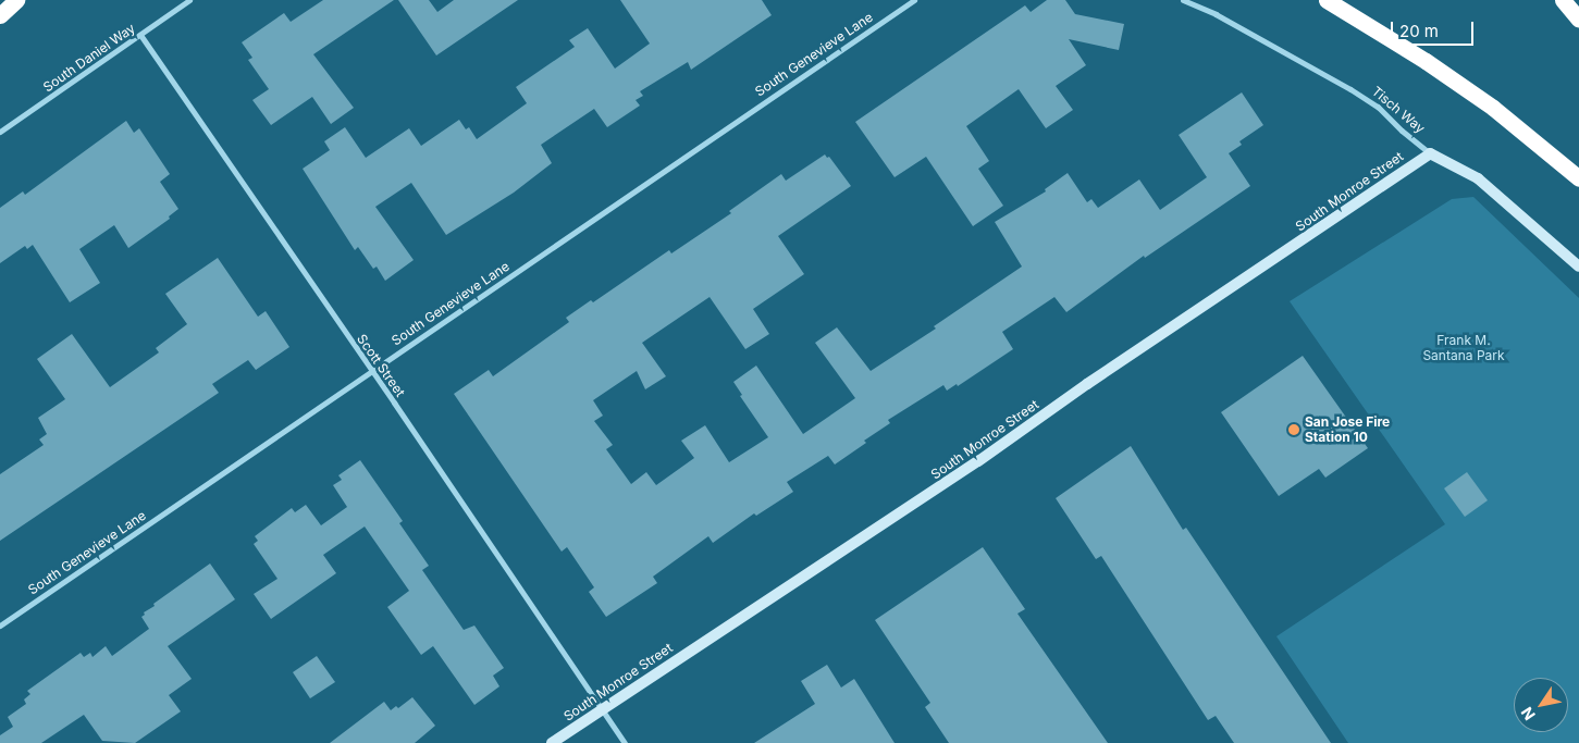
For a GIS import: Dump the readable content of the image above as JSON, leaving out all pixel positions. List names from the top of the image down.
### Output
{
  "streets": {
    "main road": ["Tisch Way", "South Monroe Street"],
    "street": ["South Genevieve Lane", "South Daniel Way", "Scott Street"]
  },
  "crossings": [
    ["South Genevieve Lane", "Scott Street"],
    ["South Daniel Way", "Scott Street"],
    ["Tisch Way", "South Monroe Street"],
    ["South Monroe Street", "Scott Street"]
  ],
  "parks": ["Frank M. Santana Park"],
  "places": ["San Jose Fire Station 10"],
  "scale_bar": "20 m",
  "north": "bottom left"
}
